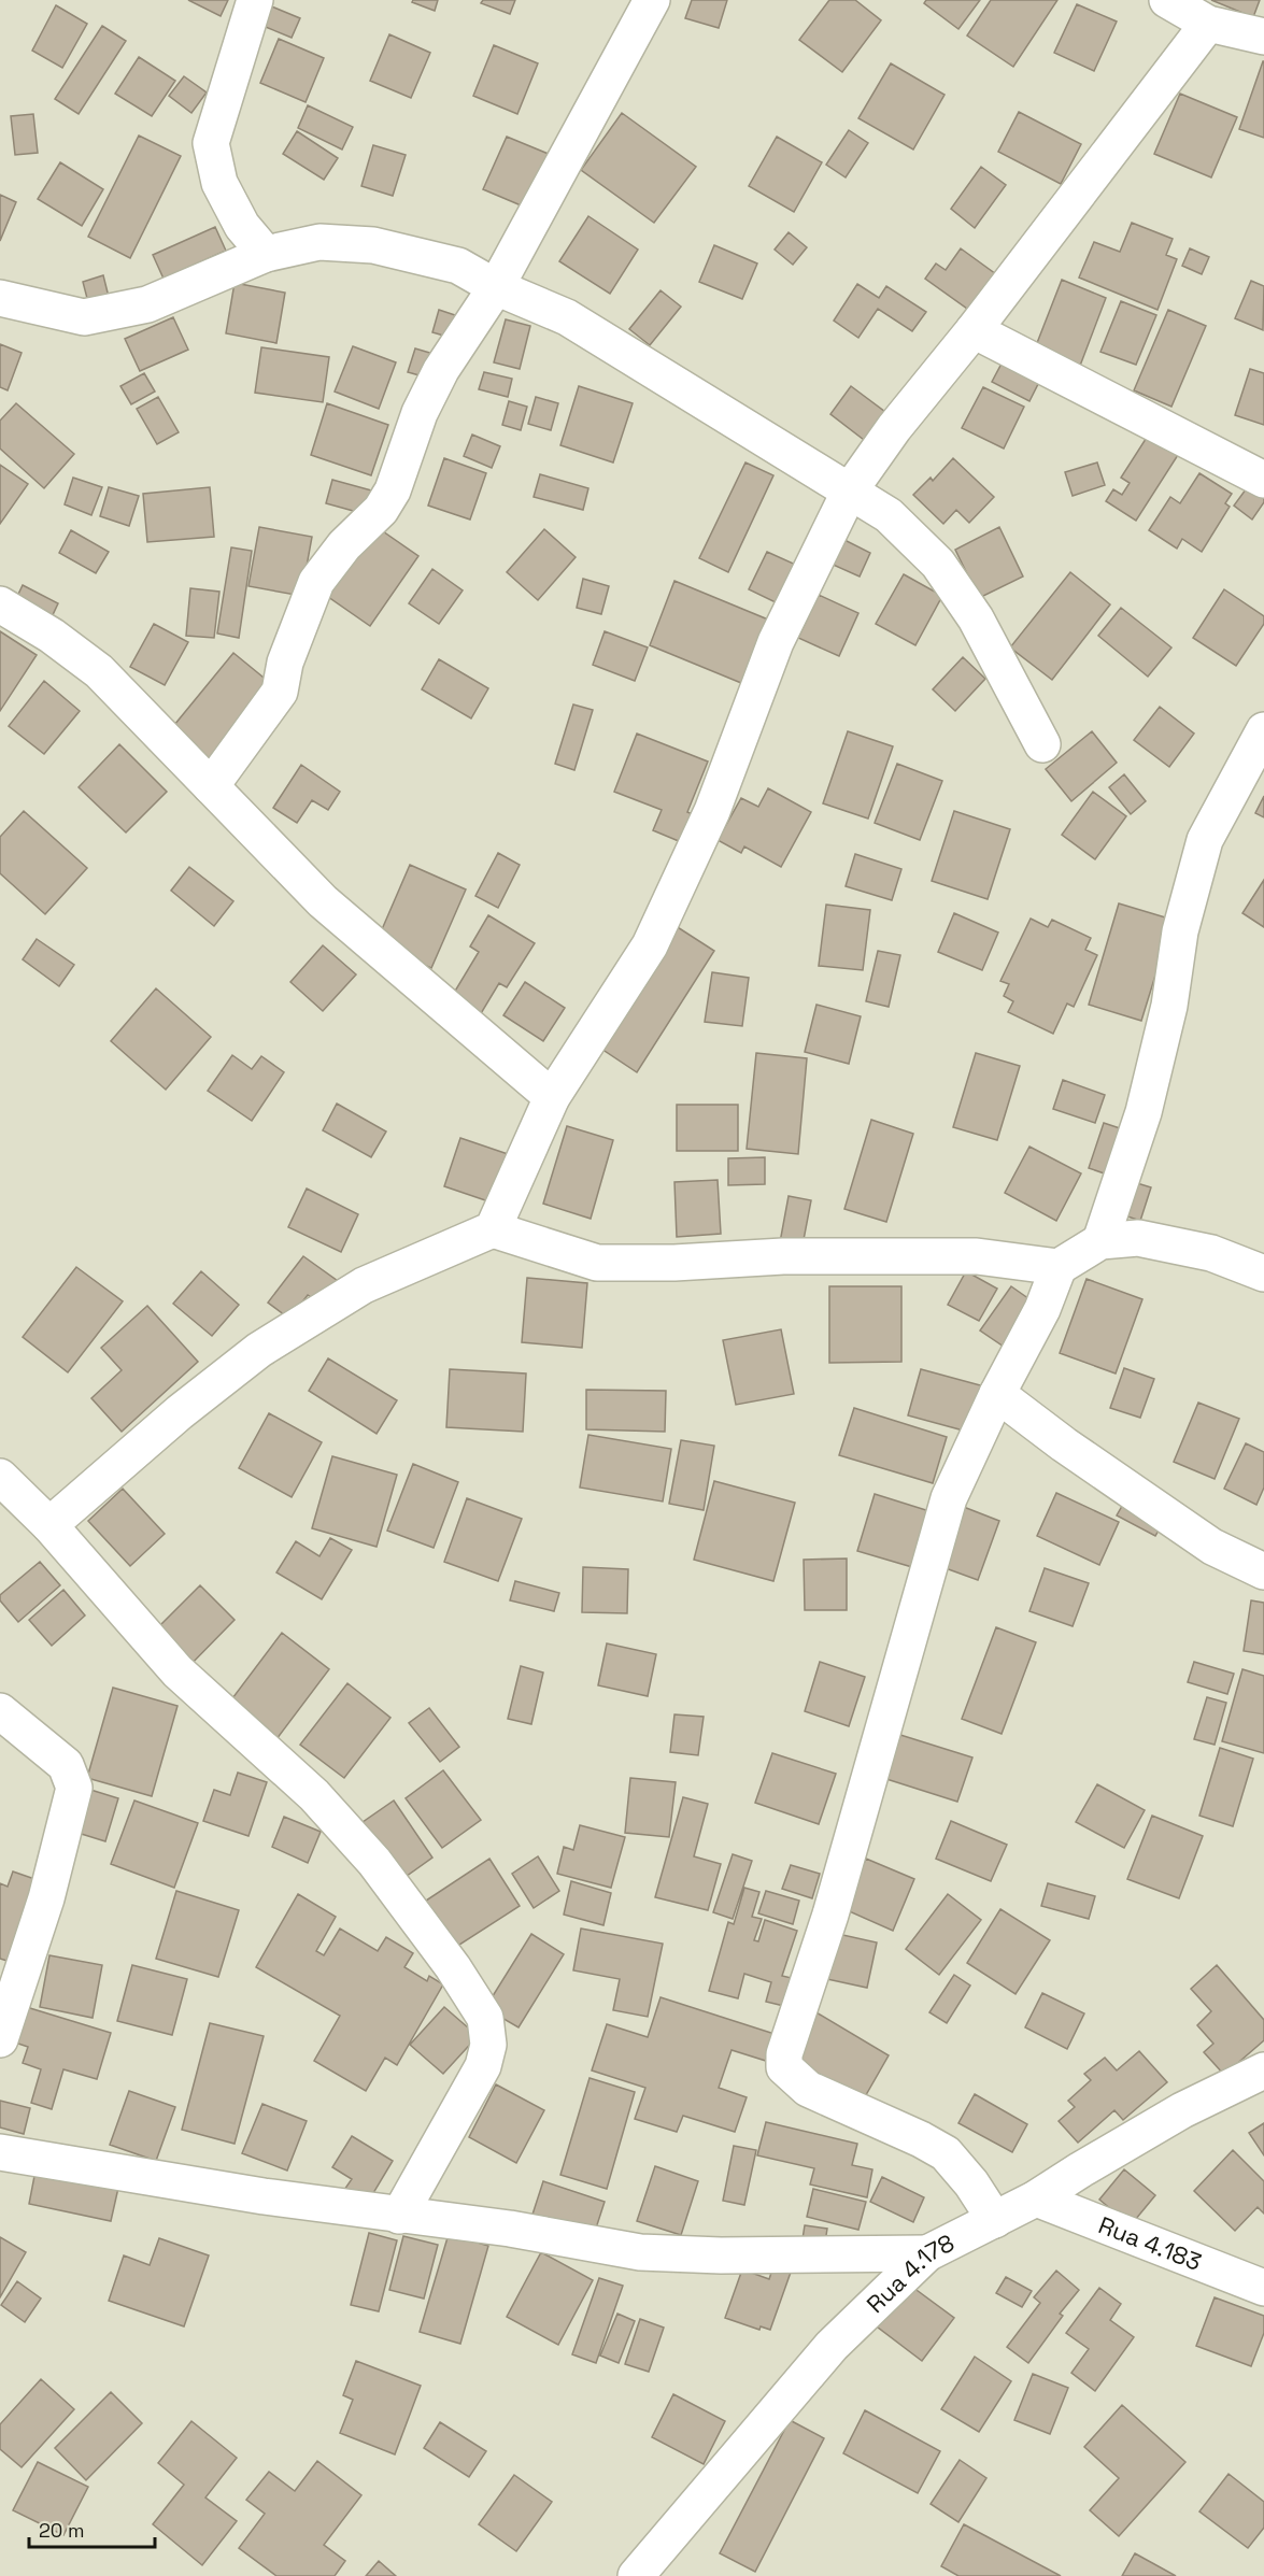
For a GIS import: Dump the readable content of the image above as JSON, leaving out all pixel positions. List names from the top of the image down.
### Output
{
  "streets": {
    "street": ["Rua 4.183", "Rua 4.178"]
  },
  "crossings": [
    ["Rua 4.183", "Rua 4.178"]
  ],
  "scale_bar": "20 m"
}
